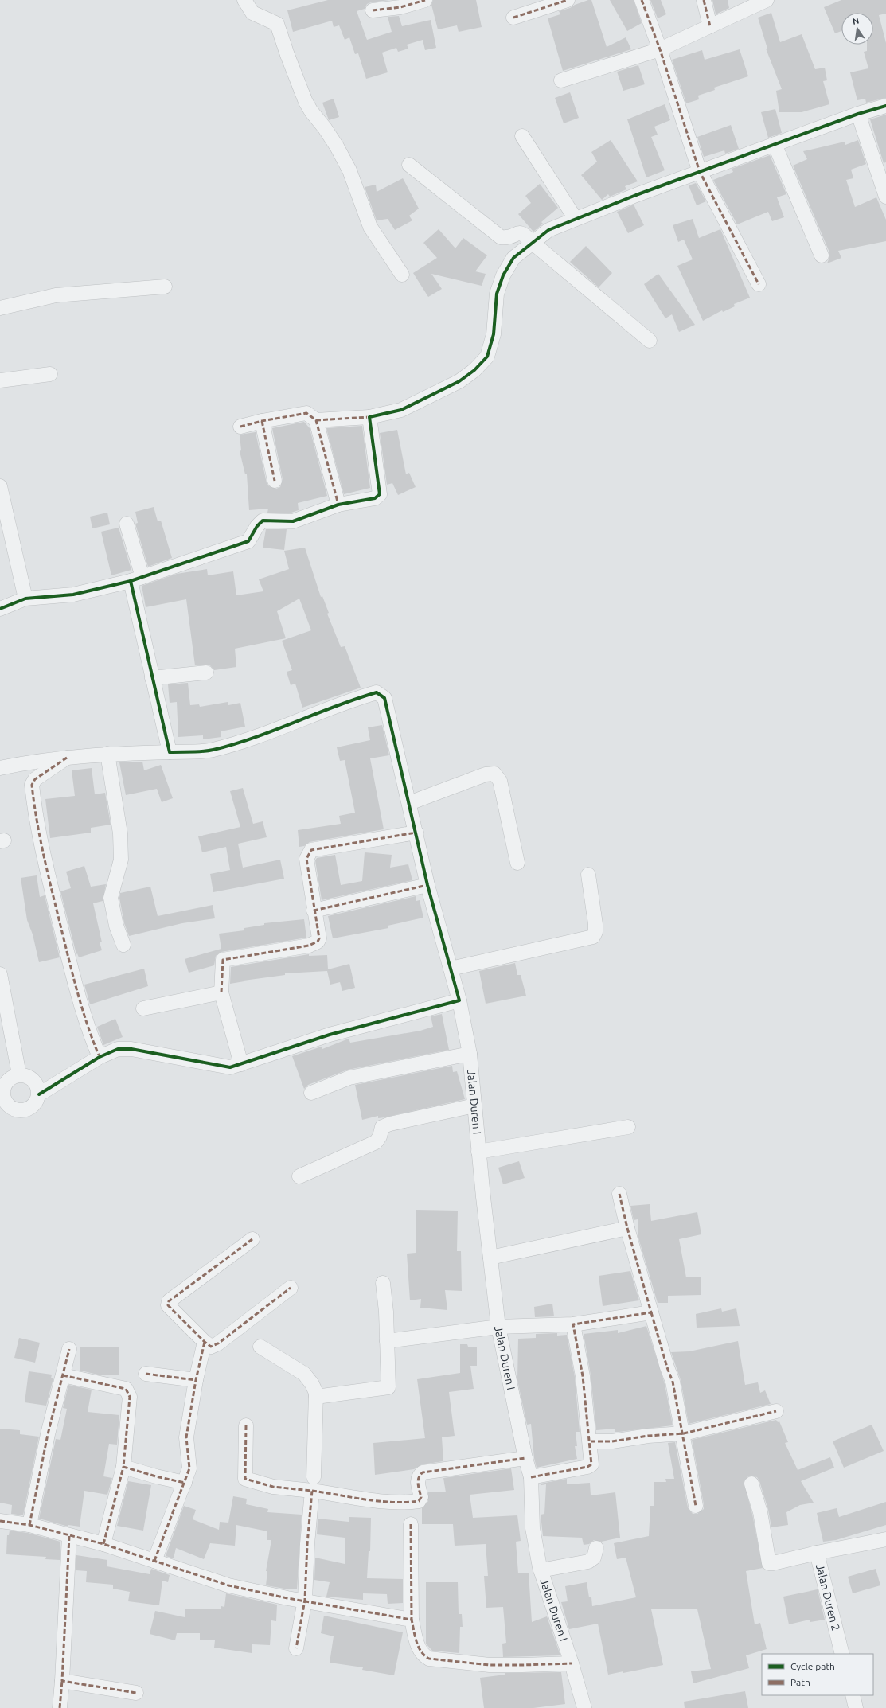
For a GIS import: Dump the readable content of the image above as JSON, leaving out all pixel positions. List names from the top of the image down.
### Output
{
  "streets": {
    "street": ["Jalan Duren I", "Jalan Duren 2"]
  },
  "legend": ["Cycle path", "Path"],
  "north": "top"
}
